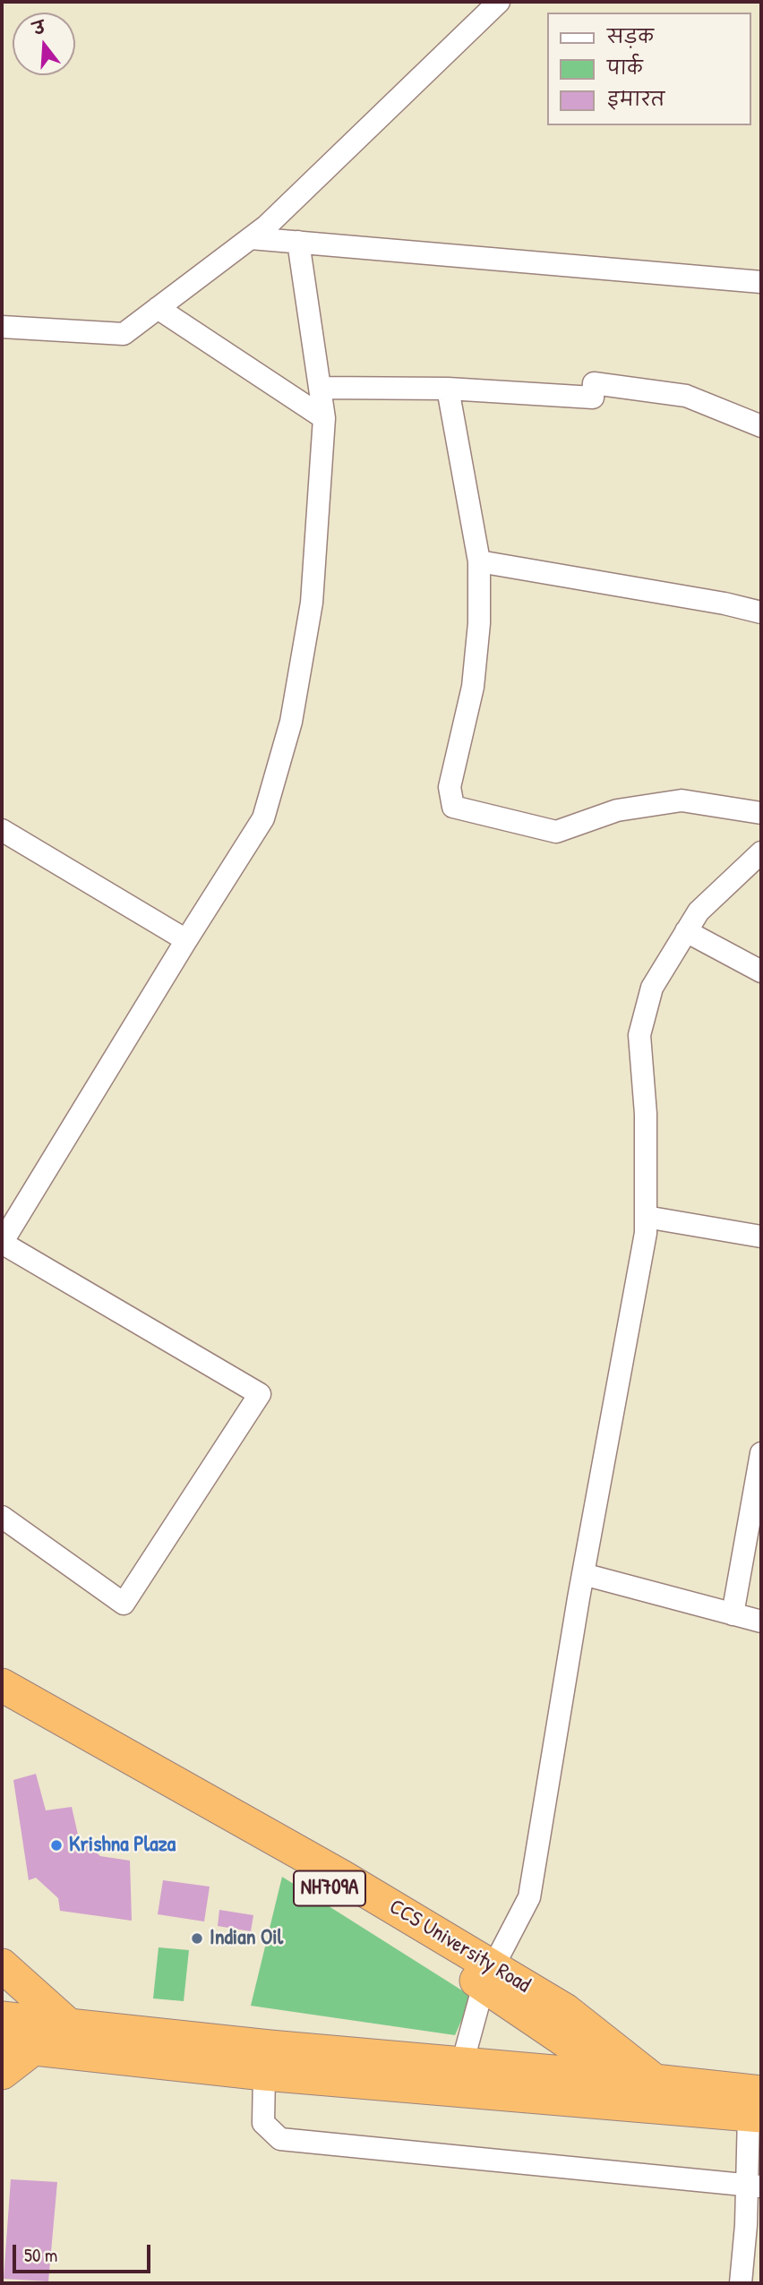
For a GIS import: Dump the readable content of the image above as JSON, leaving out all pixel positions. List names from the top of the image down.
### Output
{
  "streets": {
    "highway": ["NH709A", "CCS University Road"]
  },
  "crossings": [
    ["NH709A", "CCS University Road"]
  ],
  "places": ["Krishna Plaza", "Indian Oil"],
  "legend": ["सड़क", "पार्क", "इमारत"],
  "scale_bar": "50 m",
  "north": "top"
}
